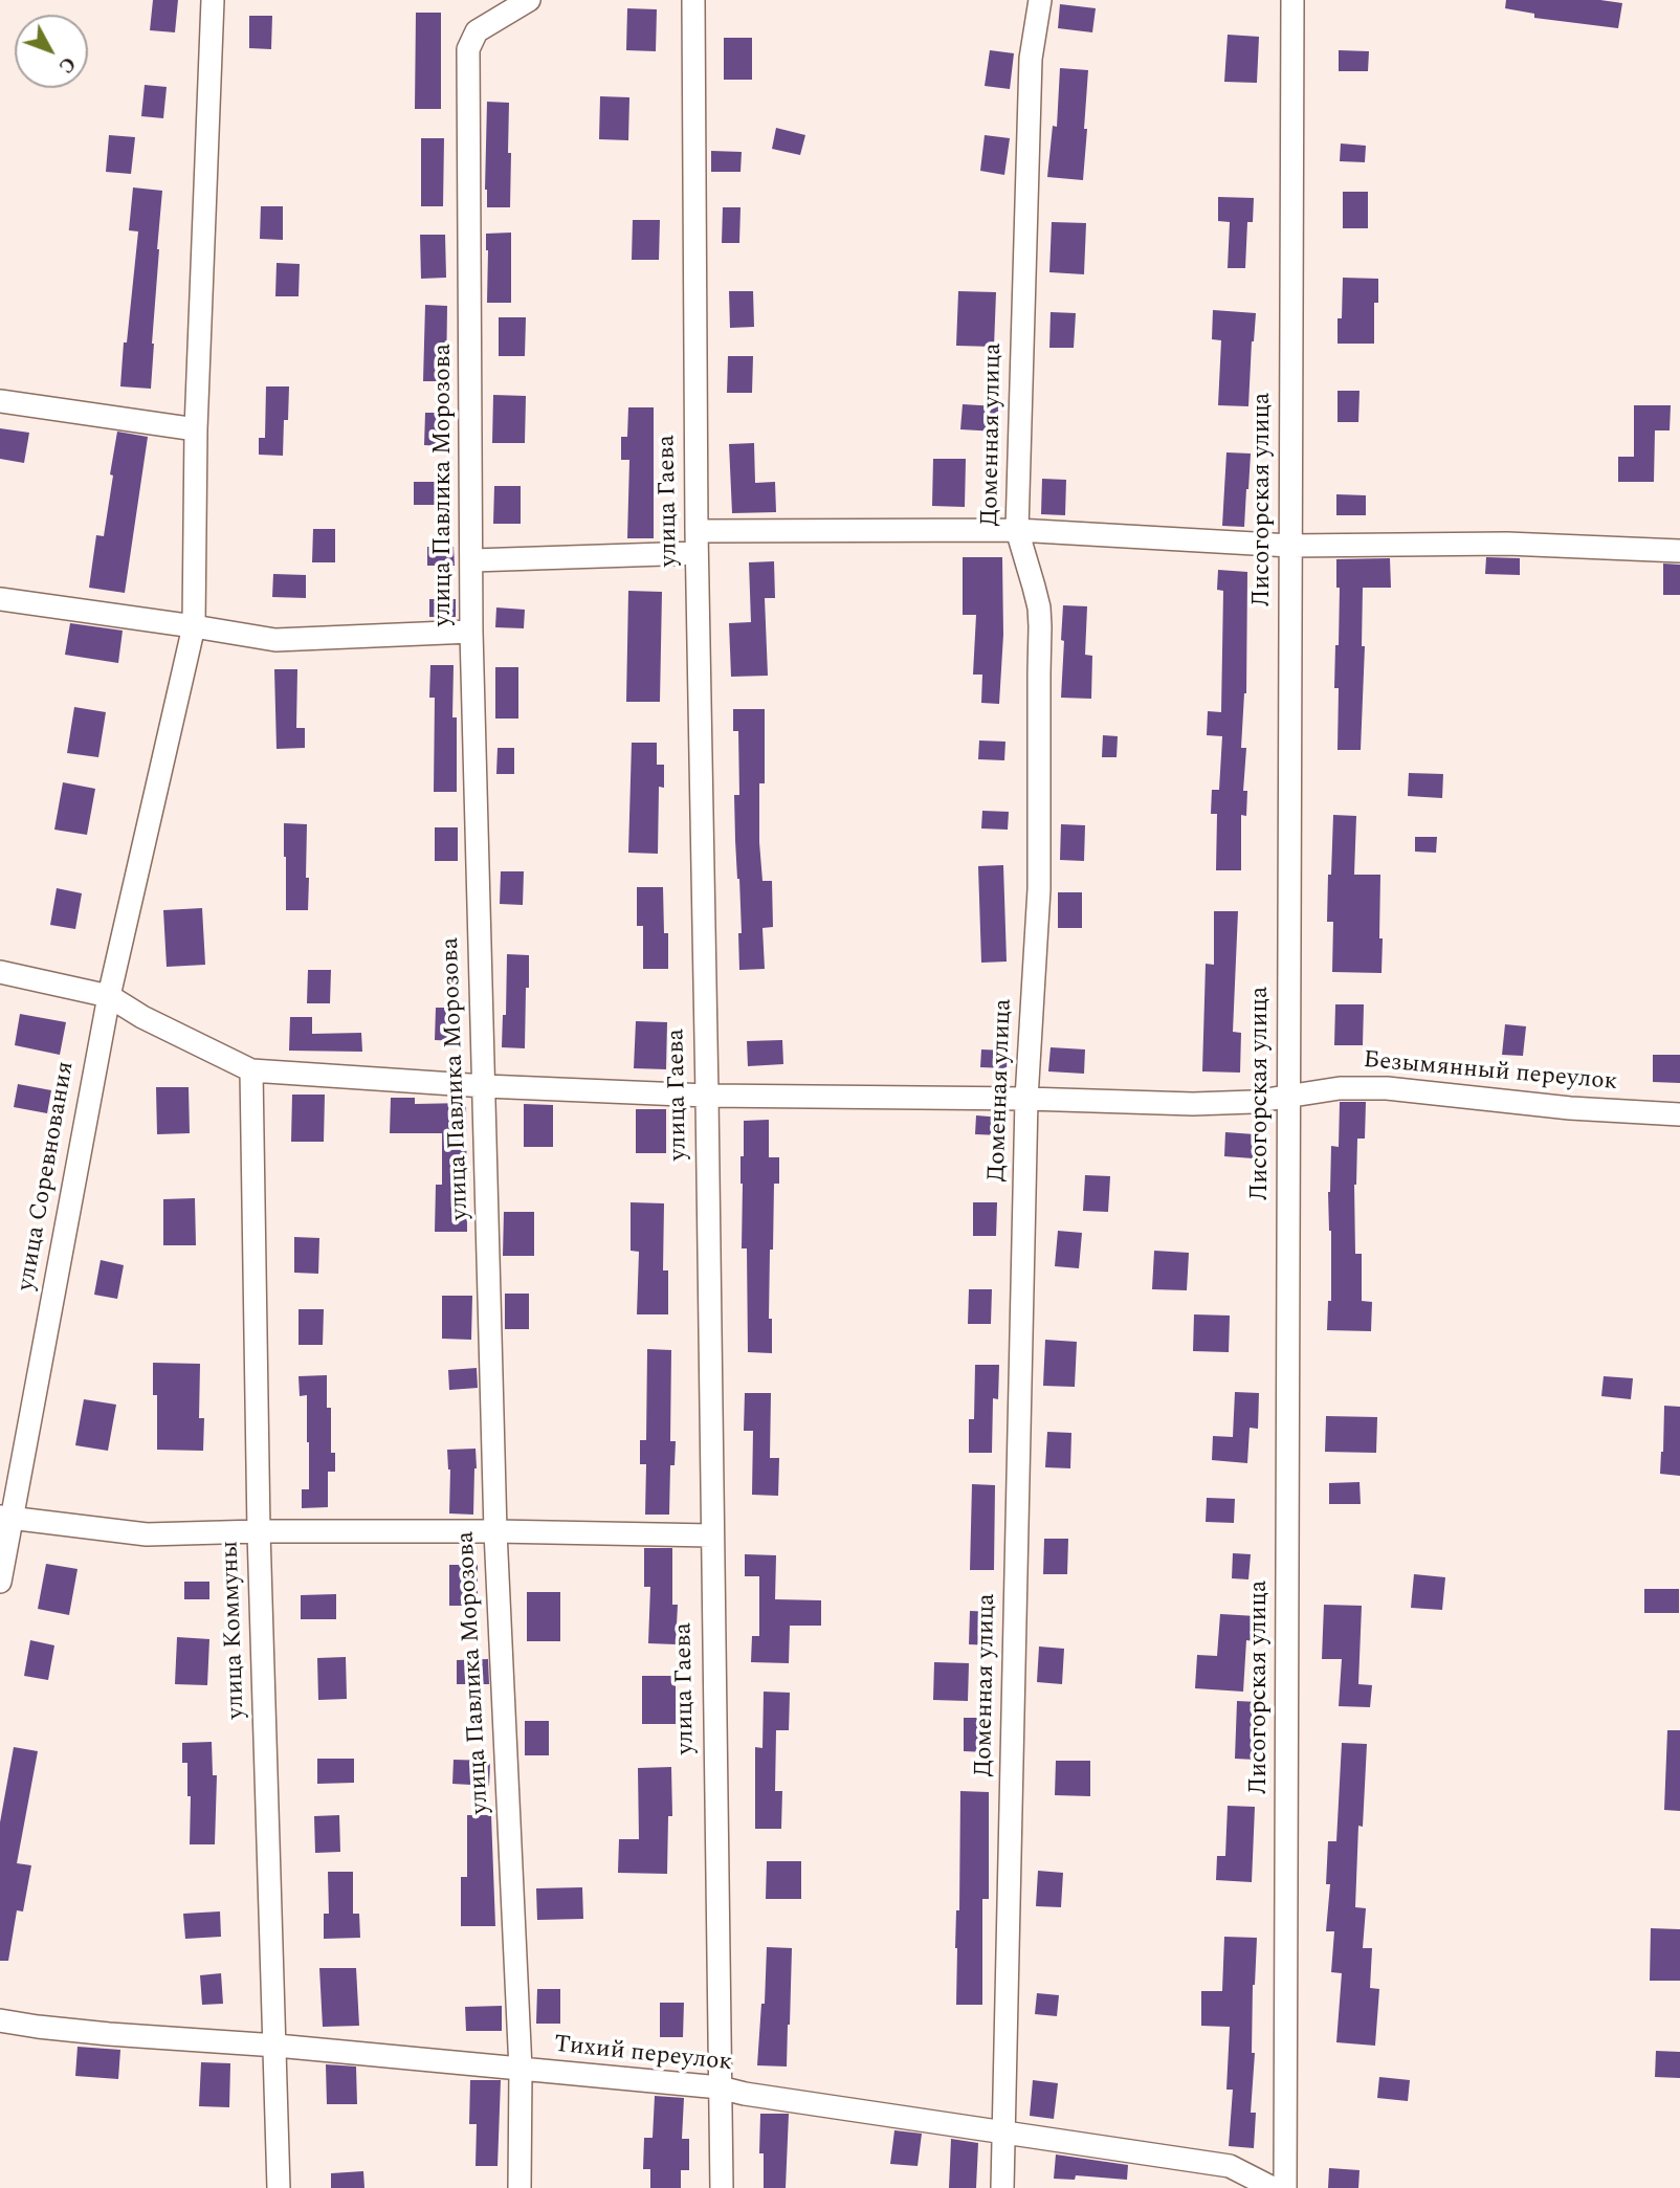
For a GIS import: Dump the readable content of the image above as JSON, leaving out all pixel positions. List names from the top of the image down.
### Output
{
  "streets": {
    "street": [
      "Доменная улица",
      "улица Павлика Морозова",
      "Лисогорская улица",
      "улица Гаева",
      "Безымянный переулок",
      "улица Соревнования",
      "улица Коммуны",
      "Тихий переулок"
    ]
  },
  "crossings": [
    ["Доменная улица", "Безымянный переулок"],
    ["Доменная улица", "Тихий переулок"],
    ["улица Павлика Морозова", "Безымянный переулок"],
    ["улица Павлика Морозова", "Тихий переулок"],
    ["Лисогорская улица", "Безымянный переулок"],
    ["улица Гаева", "Безымянный переулок"],
    ["улица Гаева", "Тихий переулок"],
    ["Безымянный переулок", "улица Соревнования"],
    ["Безымянный переулок", "улица Коммуны"],
    ["улица Коммуны", "Тихий переулок"]
  ],
  "north": "bottom right"
}
